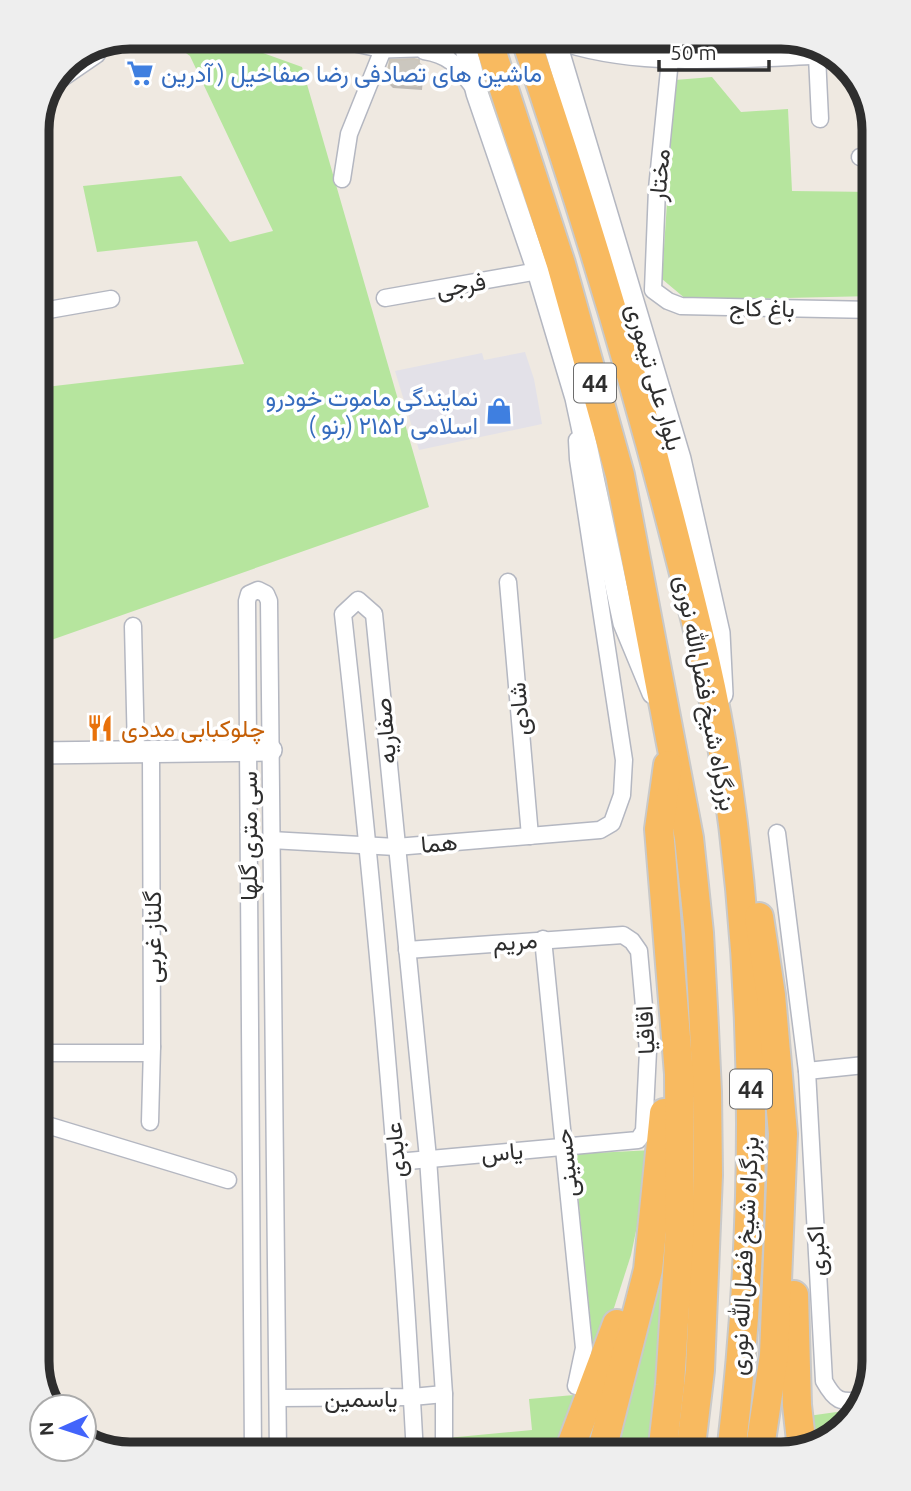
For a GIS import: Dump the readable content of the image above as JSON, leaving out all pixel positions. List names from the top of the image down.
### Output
{
  "streets": {
    "highway": ["44", "بزرگراه شیخ فضل‌الله نوری"],
    "main road": ["بلوار علی تیموری"],
    "street": [
      "مختار",
      "فرجی",
      "باغ کاج",
      "شادی",
      "صفاریه",
      "سی متری گلها",
      "هما",
      "گلناز غربی",
      "مریم",
      "اقاقیا",
      "عابدی",
      "یاس",
      "حسینی",
      "اکبری",
      "یاسمین"
    ]
  },
  "crossings": [
    ["مختار", "باغ کاج"],
    ["بلوار علی تیموری", "بزرگراه شیخ فضل‌الله نوری"],
    ["شادی", "هما"],
    ["صفاریه", "هما"],
    ["صفاریه", "عابدی"],
    ["سی متری گلها", "هما"],
    ["سی متری گلها", "یاسمین"],
    ["هما", "عابدی"],
    ["مریم", "اقاقیا"],
    ["مریم", "عابدی"],
    ["مریم", "حسینی"],
    ["اقاقیا", "یاس"],
    ["عابدی", "یاس"],
    ["عابدی", "یاسمین"],
    ["یاس", "حسینی"]
  ],
  "places": {
    "supermarket": ["ماشین های تصادفی رضا صفاخیل ( آدرین"],
    "shop": ["نمایندگی ماموت خودرو ( رنو) اسلامی ۲۱۵۲"],
    "restaurant": ["چلوکبابی مددی"]
  },
  "scale_bar": "50 m",
  "north": "left"
}
